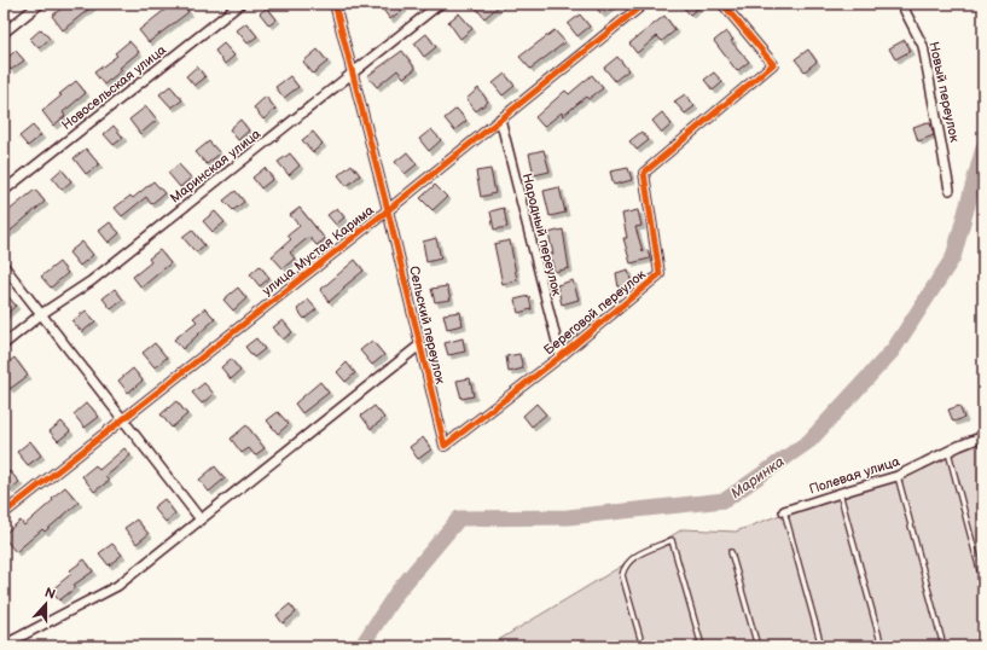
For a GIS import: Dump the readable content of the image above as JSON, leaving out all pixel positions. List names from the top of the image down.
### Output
{
  "streets": {
    "street": [
      "Новосельская улица",
      "Новый переулок",
      "Маринская улица",
      "Народный переулок",
      "улица Мустая Карима",
      "Береговой переулок",
      "Сельский переулок",
      "Полевая улица"
    ]
  },
  "crossings": [
    ["Маринская улица", "Сельский переулок"],
    ["Народный переулок", "улица Мустая Карима"],
    ["Народный переулок", "Береговой переулок"],
    ["улица Мустая Карима", "Сельский переулок"],
    ["Береговой переулок", "Сельский переулок"]
  ],
  "water": ["Маринка"],
  "north": "top"
}
